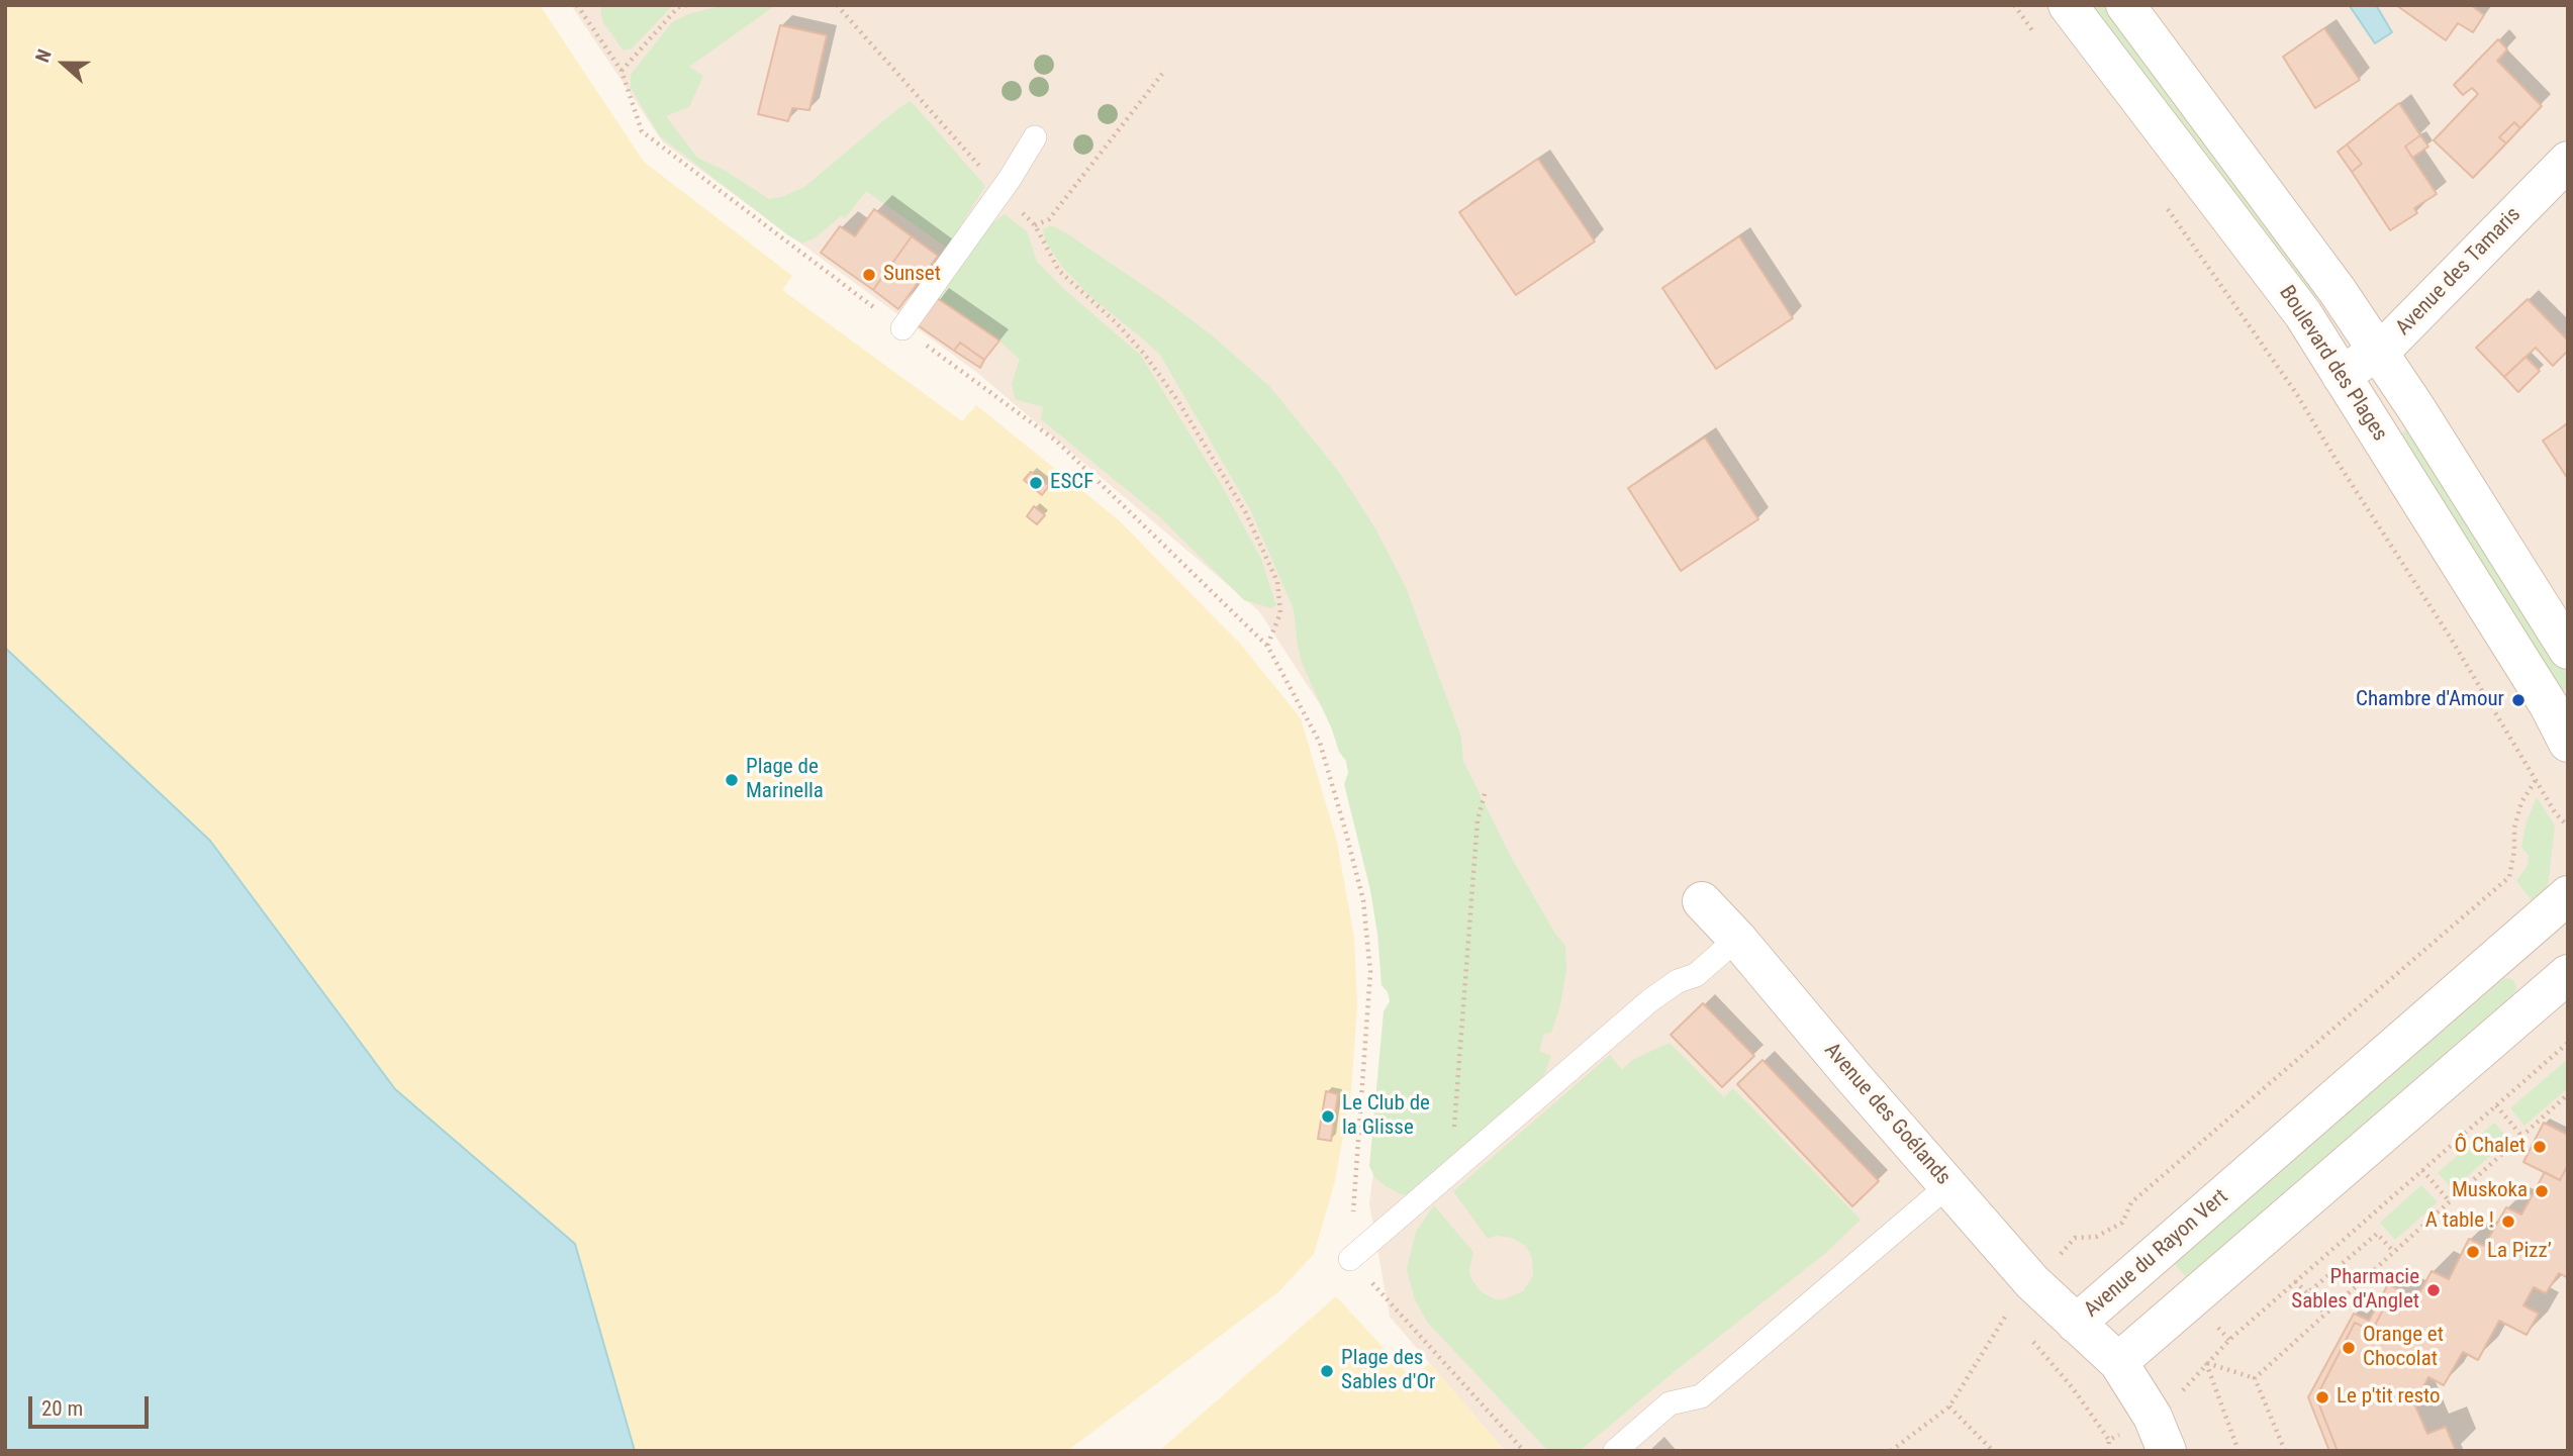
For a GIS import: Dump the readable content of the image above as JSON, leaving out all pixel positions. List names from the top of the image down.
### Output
{
  "streets": {
    "street": [
      "Avenue des Tamaris",
      "Boulevard des Plages",
      "Avenue des Goélands",
      "Avenue du Rayon Vert"
    ]
  },
  "crossings": [
    ["Avenue des Tamaris", "Boulevard des Plages"],
    ["Avenue des Goélands", "Avenue du Rayon Vert"]
  ],
  "places": [
    "Sunset",
    "ESCF",
    "Chambre d'Amour",
    "Plage de Marinella",
    "Le Club de la Glisse",
    "Ô Chalet",
    "Muskoka",
    "A table !",
    "La Pizz’",
    "Pharmacie Sables d'Anglet",
    "Orange et Chocolat",
    "Plage des Sables d'Or",
    "Le p'tit resto"
  ],
  "scale_bar": "20 m",
  "north": "left"
}
